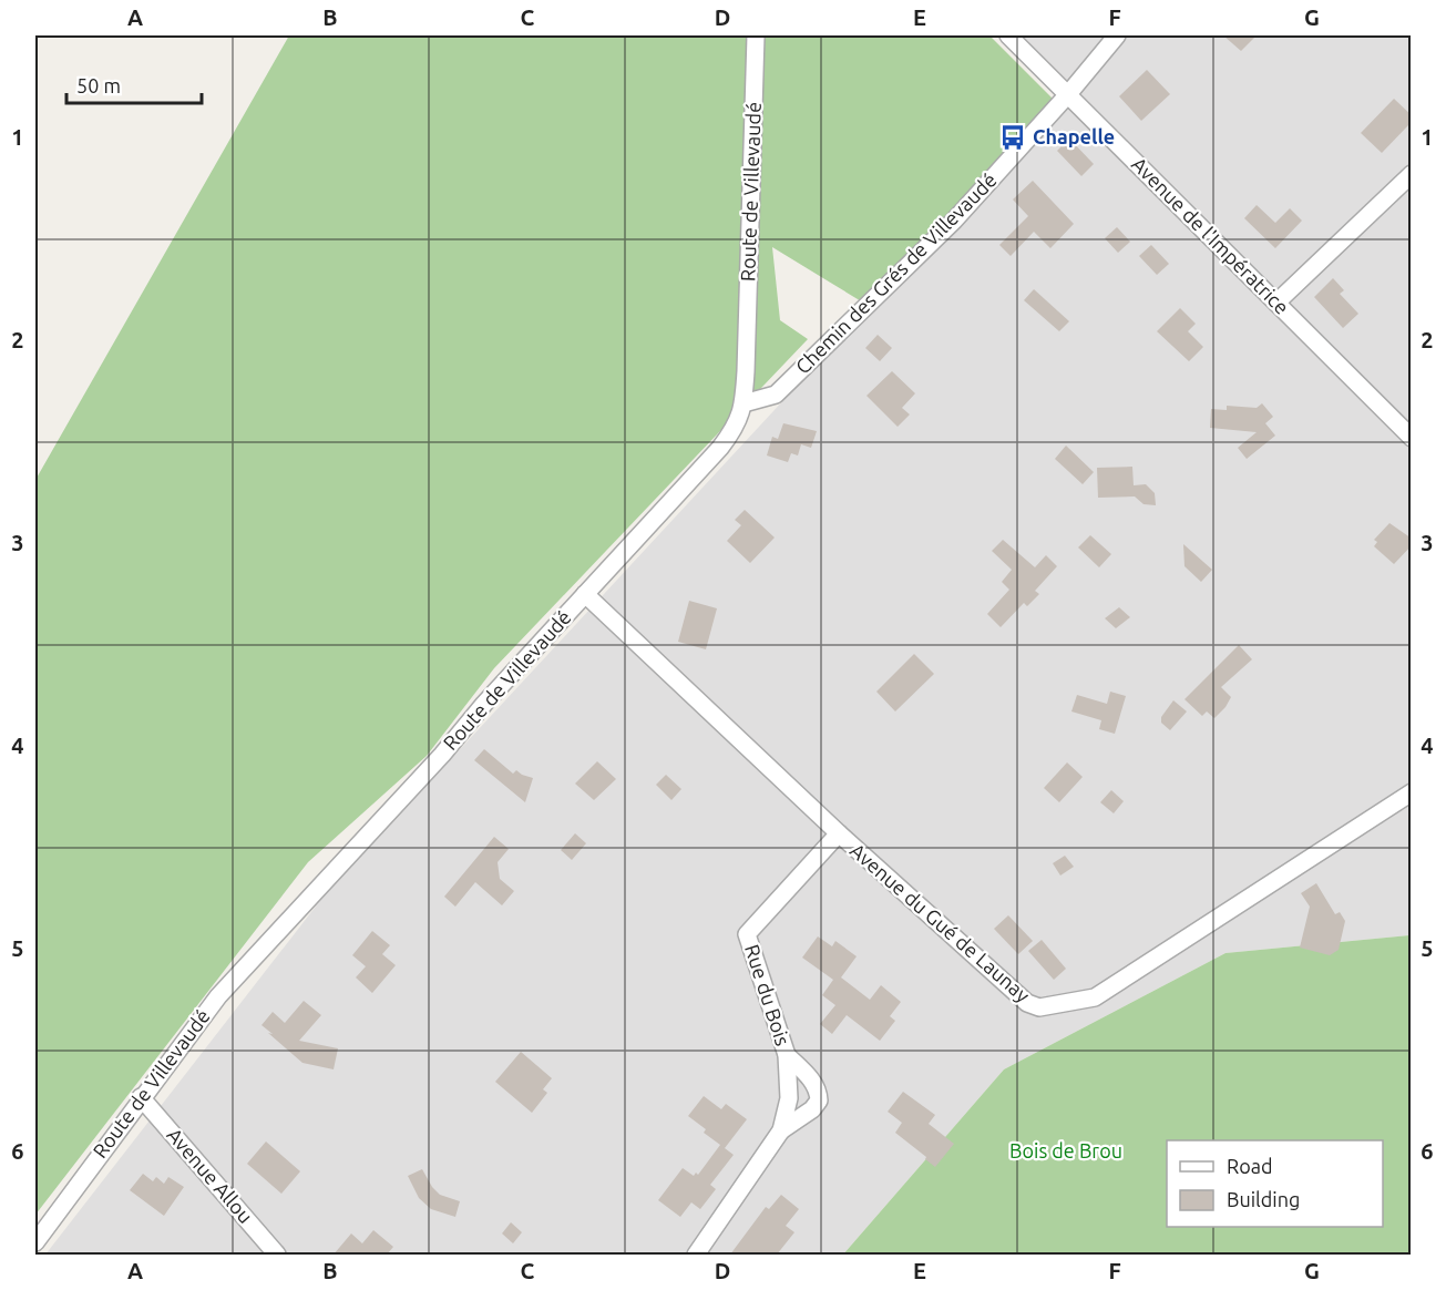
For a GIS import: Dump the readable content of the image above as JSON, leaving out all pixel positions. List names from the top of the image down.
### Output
{
  "streets": {
    "street": [
      "Route de Villevaudé",
      "Avenue de l'Impératrice",
      "Chemin des Grés de Villevaudé",
      "Avenue du Gué de Launay",
      "Rue du Bois",
      "Avenue Allou"
    ]
  },
  "crossings": [
    ["Route de Villevaudé", "Chemin des Grés de Villevaudé"],
    ["Route de Villevaudé", "Avenue du Gué de Launay"],
    ["Route de Villevaudé", "Avenue Allou"],
    ["Avenue de l'Impératrice", "Chemin des Grés de Villevaudé"],
    ["Avenue du Gué de Launay", "Rue du Bois"]
  ],
  "parks": ["Bois de Brou"],
  "places": {
    "bus stop": ["Chapelle"]
  },
  "legend": ["Road", "Building"],
  "scale_bar": "50 m",
  "grid": {
    "columns": [
      "A",
      "B",
      "C",
      "D",
      "E",
      "F",
      "G"
    ],
    "rows": [
      "1",
      "2",
      "3",
      "4",
      "5",
      "6"
    ]
  }
}
